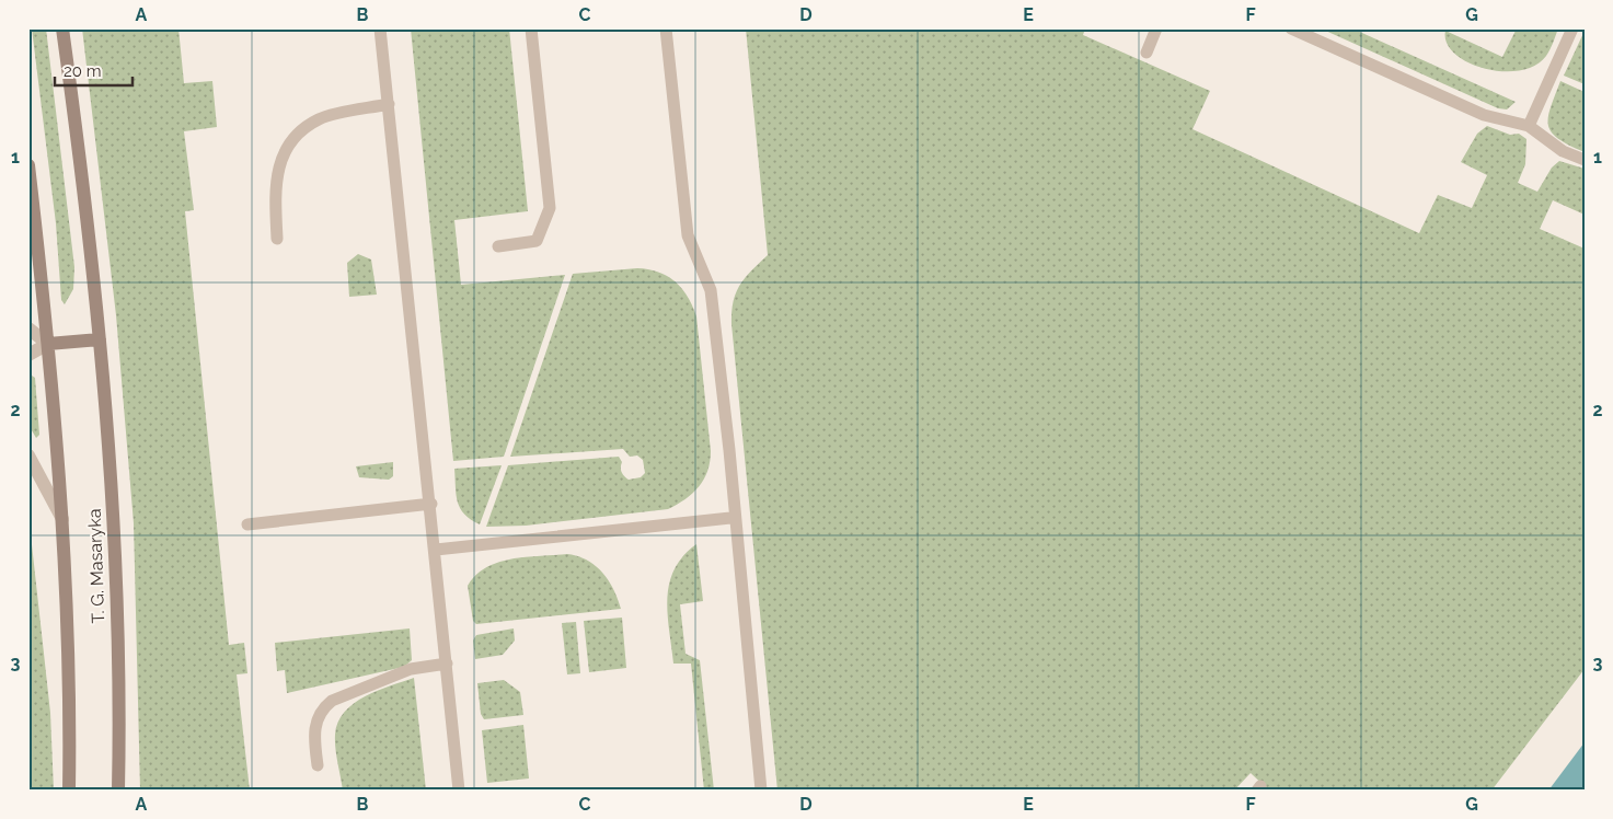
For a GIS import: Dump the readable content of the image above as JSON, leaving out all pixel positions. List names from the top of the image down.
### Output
{
  "streets": {
    "street": ["T. G. Masaryka"]
  },
  "scale_bar": "20 m",
  "grid": {
    "columns": [
      "A",
      "B",
      "C",
      "D",
      "E",
      "F",
      "G"
    ],
    "rows": ["1", "2", "3"]
  }
}
